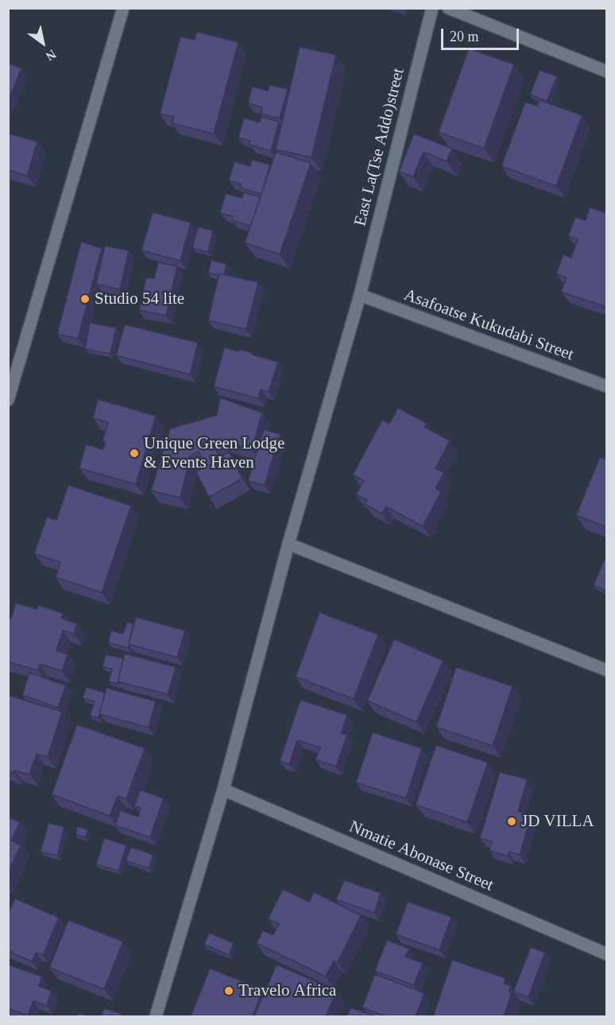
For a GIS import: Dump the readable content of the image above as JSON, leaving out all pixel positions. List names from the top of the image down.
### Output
{
  "streets": {
    "street": ["East La(Tse Addo)street", "Asafoatse Kukudabi Street", "Nmatie Abonase Street"]
  },
  "crossings": [
    ["East La(Tse Addo)street", "Asafoatse Kukudabi Street"],
    ["East La(Tse Addo)street", "Nmatie Abonase Street"]
  ],
  "places": [
    "Studio 54 lite",
    "Unique Green Lodge & Events Haven",
    "JD VILLA",
    "Travelo Africa"
  ],
  "scale_bar": "20 m",
  "north": "bottom right"
}
